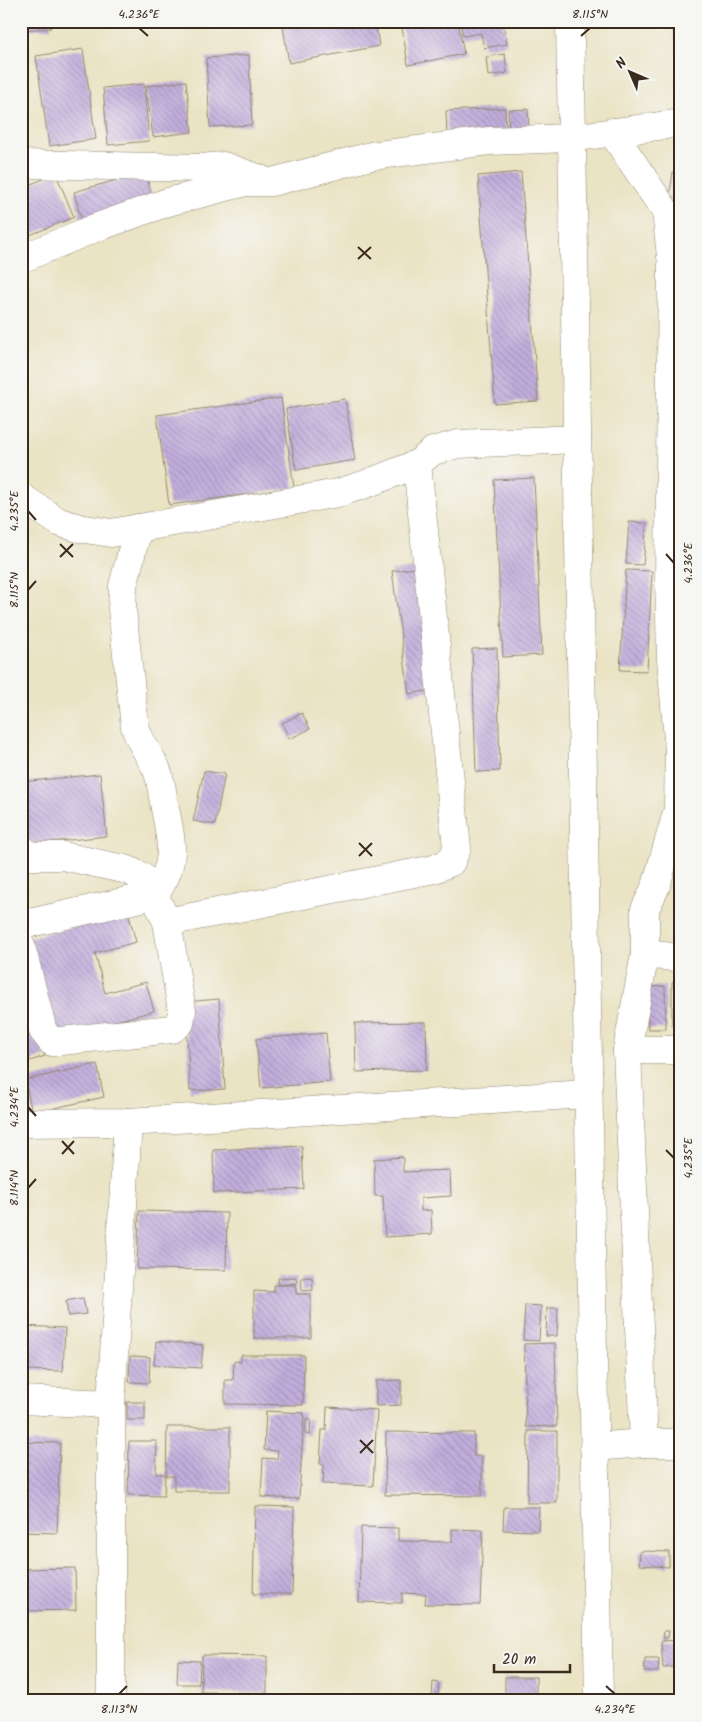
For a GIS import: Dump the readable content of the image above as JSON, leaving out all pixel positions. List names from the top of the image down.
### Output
{
  "scale_bar": "20 m",
  "north": "top left",
  "coordinates": [
    "4.236°E",
    "8.115°N",
    "4.235°E",
    "4.234°E",
    "8.114°N",
    "8.113°N"
  ]
}
